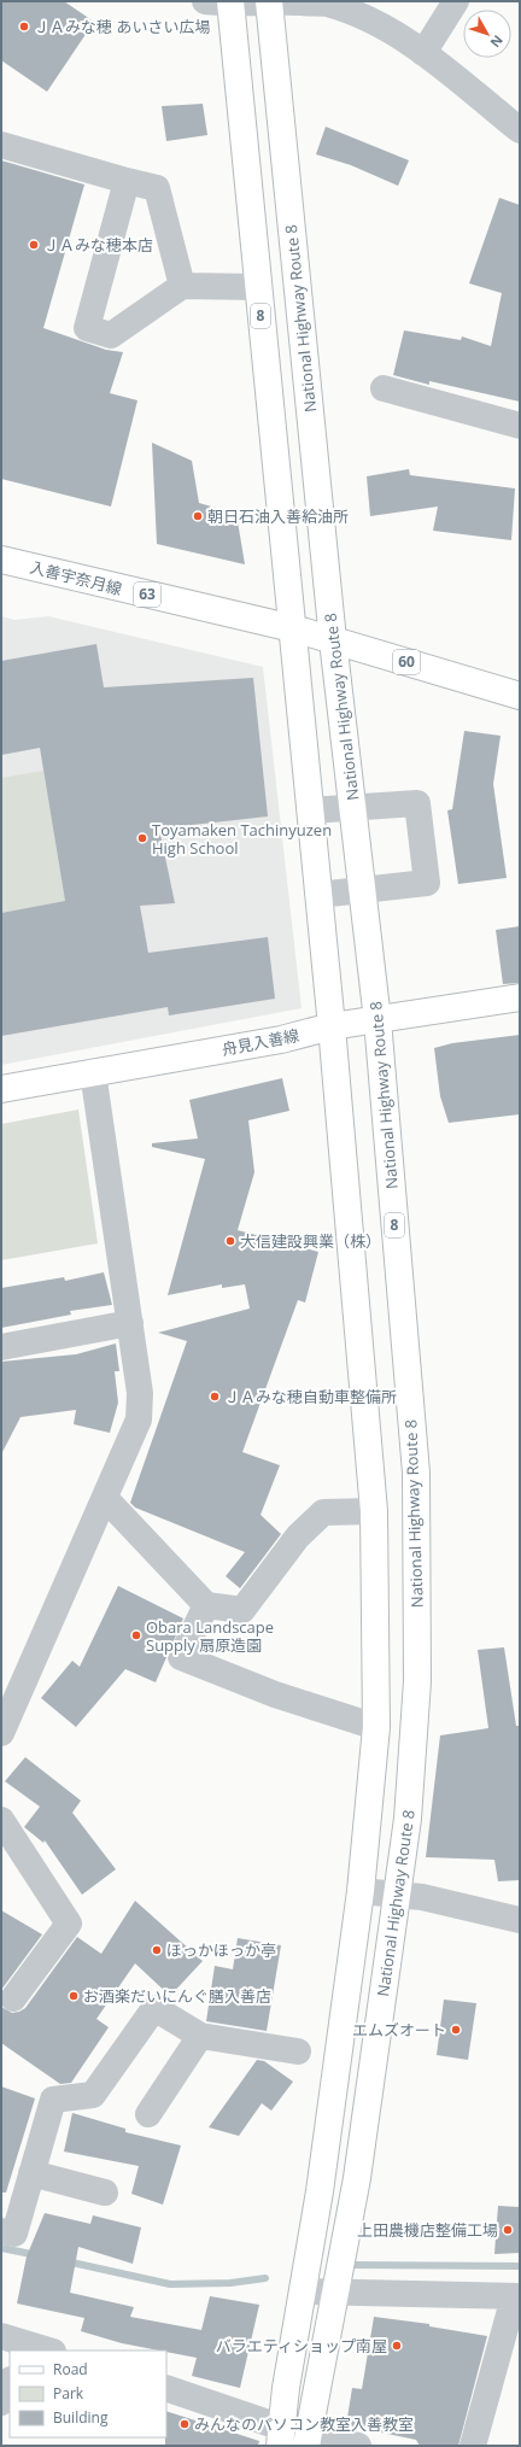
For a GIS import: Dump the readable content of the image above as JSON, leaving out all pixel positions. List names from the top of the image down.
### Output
{
  "streets": {
    "main road": [
      "8",
      "National Highway Route 8",
      "入善宇奈月線",
      "63",
      "60",
      "舟見入善線"
    ]
  },
  "crossings": [
    ["8", "入善宇奈月線"],
    ["8", "60"],
    ["8", "舟見入善線"],
    ["National Highway Route 8", "60"],
    ["National Highway Route 8", "舟見入善線"],
    ["入善宇奈月線", "60"]
  ],
  "places": [
    "ＪＡみな穂 あいさい広場",
    "ＪＡみな穂本店",
    "朝日石油入善給油所",
    "Toyamaken Tachinyuzen High School",
    "大信建設興業（株）",
    "ＪＡみな穂自動車整備所",
    "Obara Landscape Supply 扇原造園",
    "ほっかほっか亭",
    "お酒楽だいにんぐ膳入善店",
    "エムズオート",
    "上田農機店整備工場",
    "バラエティショップ南屋",
    "みんなのパソコン教室入善教室"
  ],
  "legend": ["Road", "Park", "Building"],
  "north": "bottom right"
}
